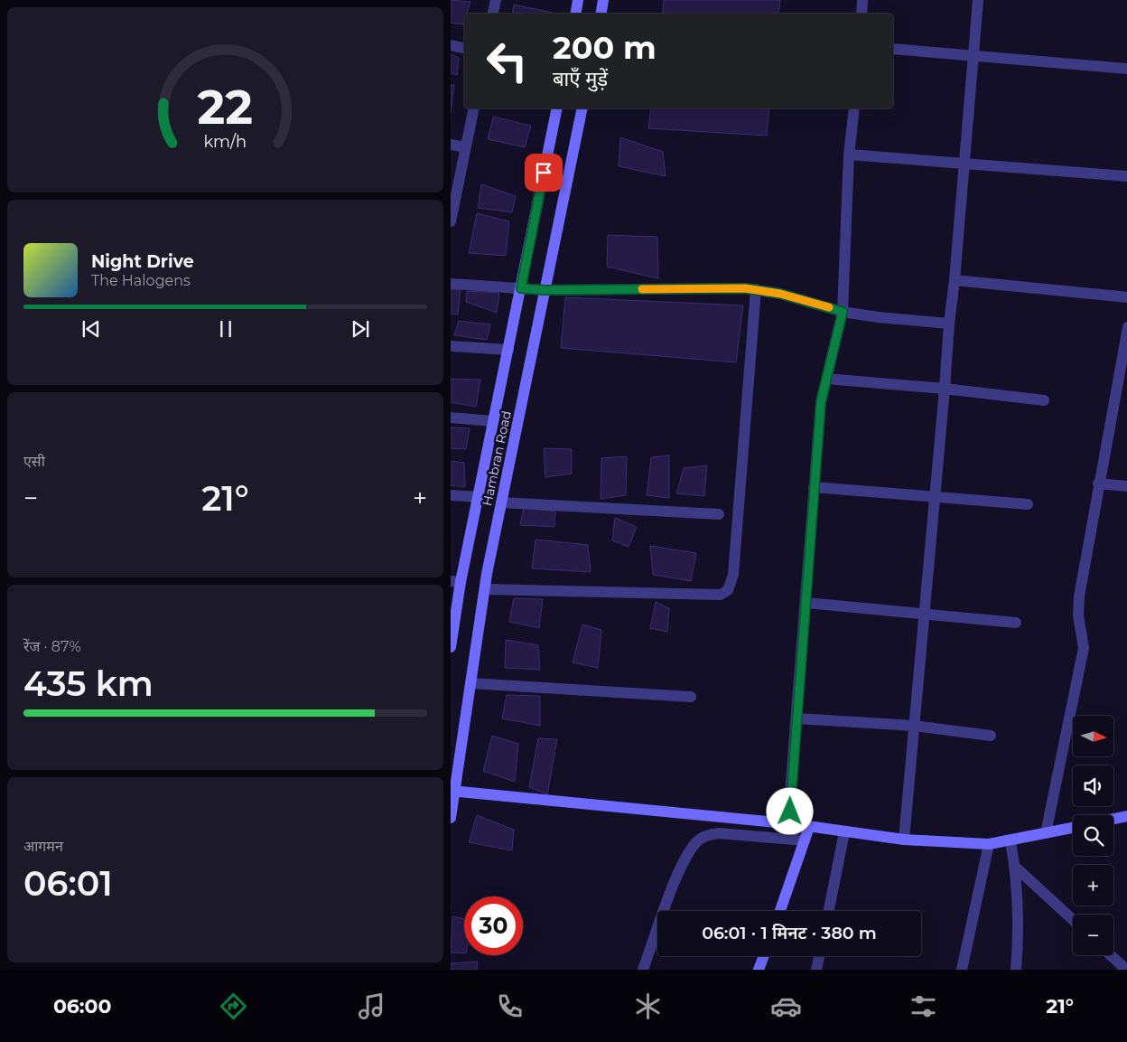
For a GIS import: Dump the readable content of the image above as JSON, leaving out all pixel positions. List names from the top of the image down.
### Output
{
  "streets": {
    "main road": ["Hambran Road"]
  },
  "north": "right",
  "page": {
    "turn": ["200 m", "बाएँ मुड़ें"],
    "song": ["Night Drive", "The Halogens"],
    "tile": [
      "एसी",
      ["रेंज · 87%", "435 km"],
      ["आगमन", "06:01"]
    ],
    "heat": ["−", "21°", "+"],
    "map_buttons": ["+", "−"],
    "limit": "30",
    "trip": "06:01 · 1 मिनट · 380 m",
    "tabs": ["06:00", "21°"],
    "gauge": ["22", "km/h"]
  }
}
